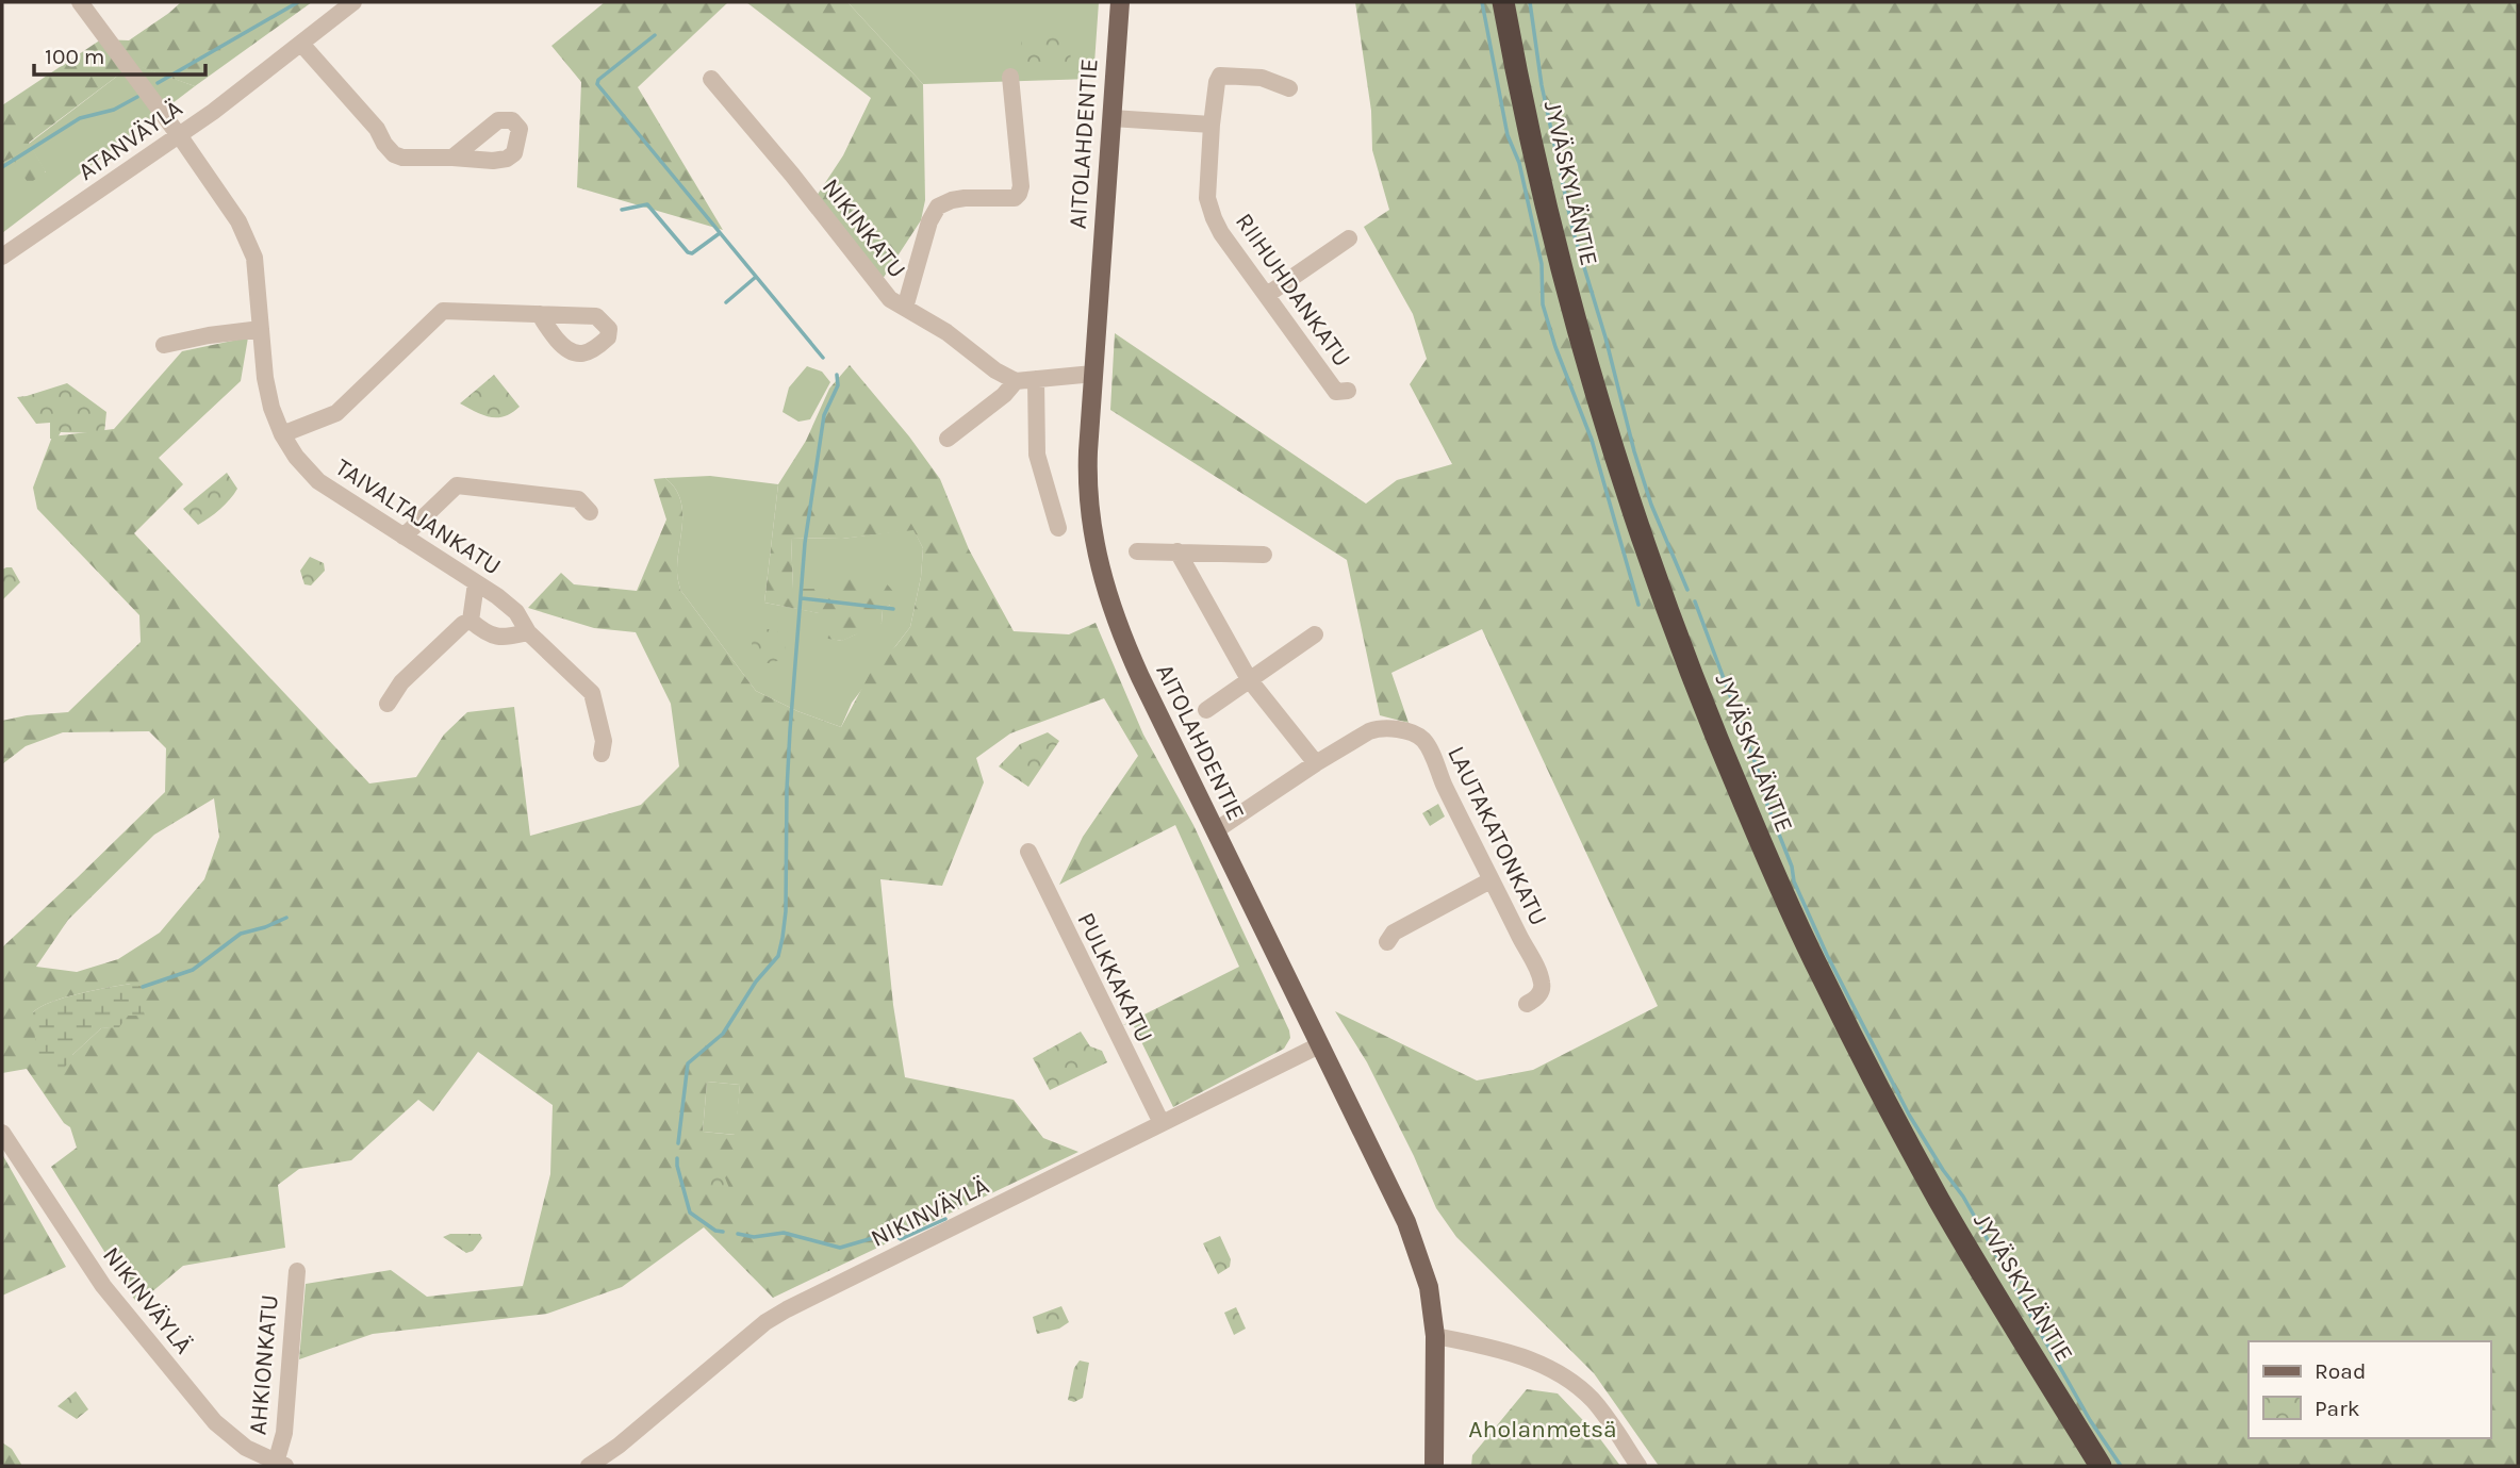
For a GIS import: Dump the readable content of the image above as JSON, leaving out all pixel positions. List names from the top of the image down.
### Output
{
  "streets": {
    "highway": ["JYVÄSKYLÄNTIE"],
    "main road": ["AITOLAHDENTIE"],
    "street": [
      "ATANVÄYLÄ",
      "NIKINKATU",
      "RIIHUHDANKATU",
      "TAIVALTAJANKATU",
      "LAUTAKATONKATU",
      "PULKKAKATU",
      "NIKINVÄYLÄ",
      "AHKIONKATU"
    ]
  },
  "crossings": [
    ["ATANVÄYLÄ", "TAIVALTAJANKATU"],
    ["AITOLAHDENTIE", "LAUTAKATONKATU"],
    ["AITOLAHDENTIE", "NIKINVÄYLÄ"],
    ["PULKKAKATU", "NIKINVÄYLÄ"],
    ["NIKINVÄYLÄ", "AHKIONKATU"]
  ],
  "parks": ["Aholanmetsä"],
  "legend": ["Road", "Park"],
  "scale_bar": "100 m"
}
